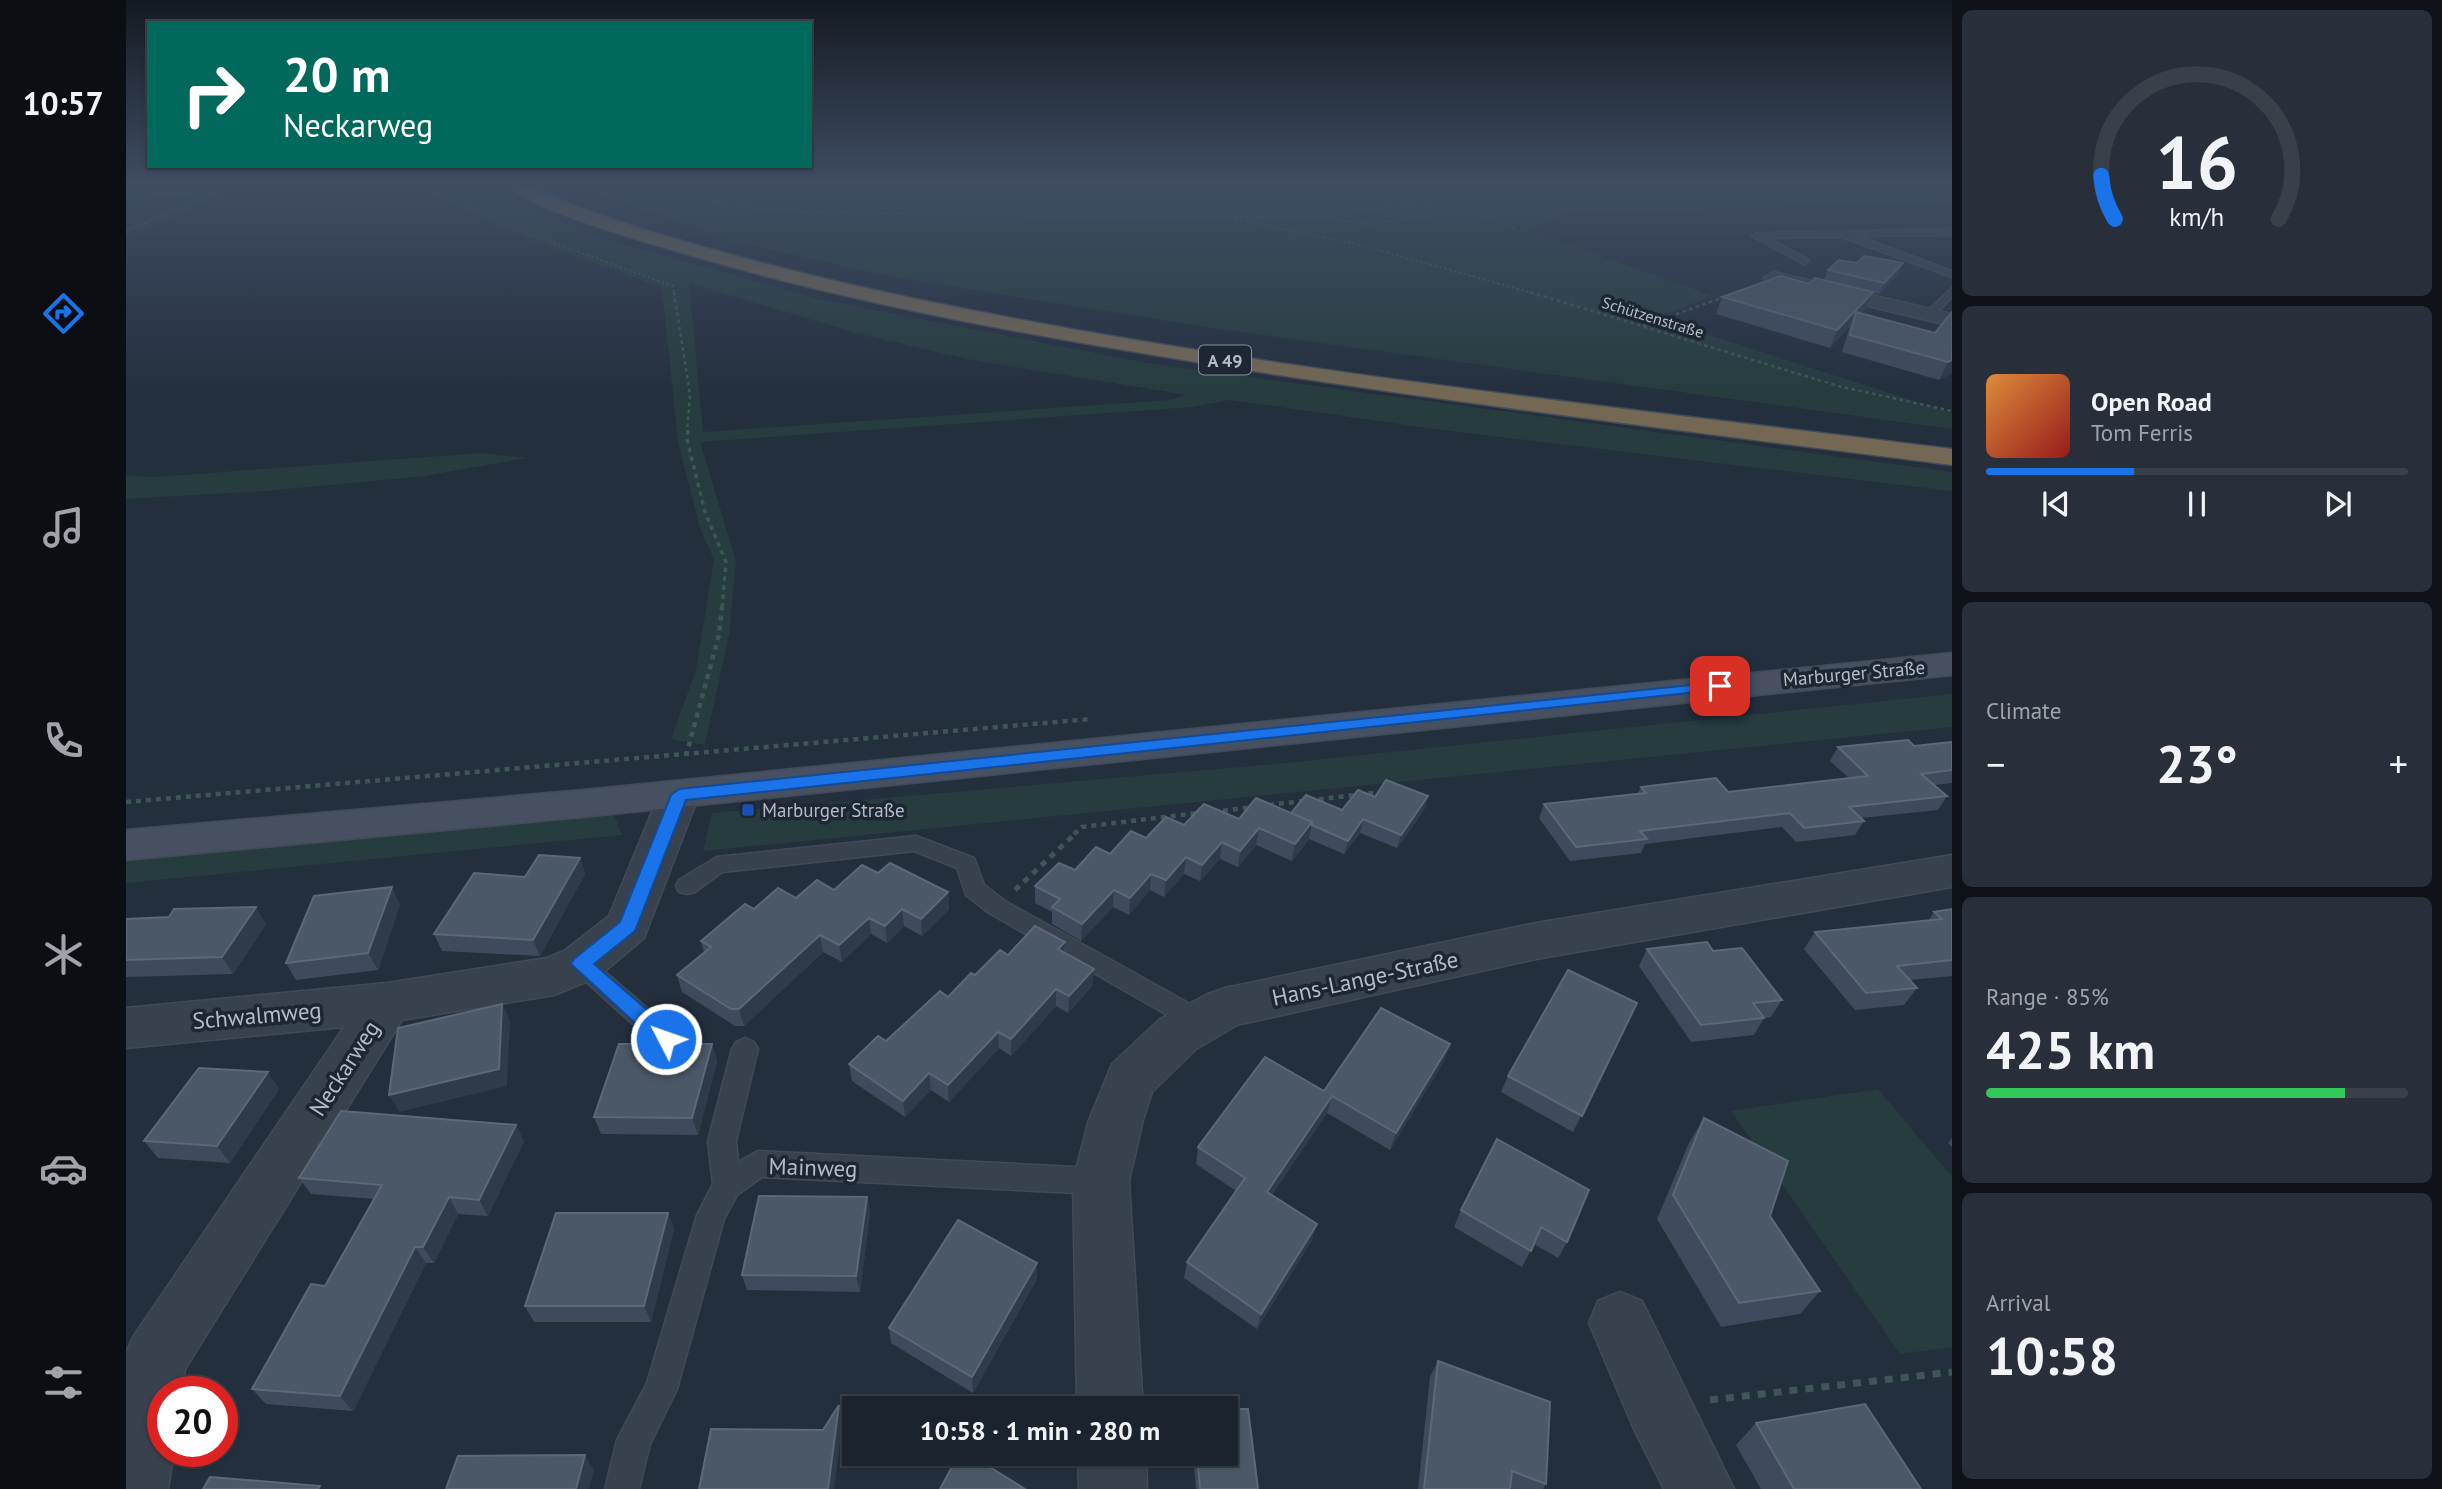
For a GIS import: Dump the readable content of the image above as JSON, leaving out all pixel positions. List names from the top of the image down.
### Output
{
  "streets": {
    "highway": ["A 49"],
    "street": [
      "Marburger Straße",
      "Hans-Lange-Straße",
      "Schwalmweg",
      "Neckarweg"
    ],
    "lane": ["Mainweg"],
    "path": ["Schützenstraße"]
  },
  "crossings": [
    ["Marburger Straße", "Neckarweg"],
    ["Hans-Lange-Straße", "Mainweg"],
    ["Schwalmweg", "Neckarweg"]
  ],
  "places": {
    "transit": ["Marburger Straße"]
  },
  "page": {
    "tabs": "10:57",
    "turn": ["20 m", "Neckarweg"],
    "song": ["Open Road", "Tom Ferris"],
    "tile": [
      "Climate",
      ["Range · 85%", "425 km"],
      ["Arrival", "10:58"]
    ],
    "heat": ["−", "23°", "+"],
    "limit": "20",
    "trip": "10:58 · 1 min · 280 m",
    "gauge": ["16", "km/h"]
  }
}
